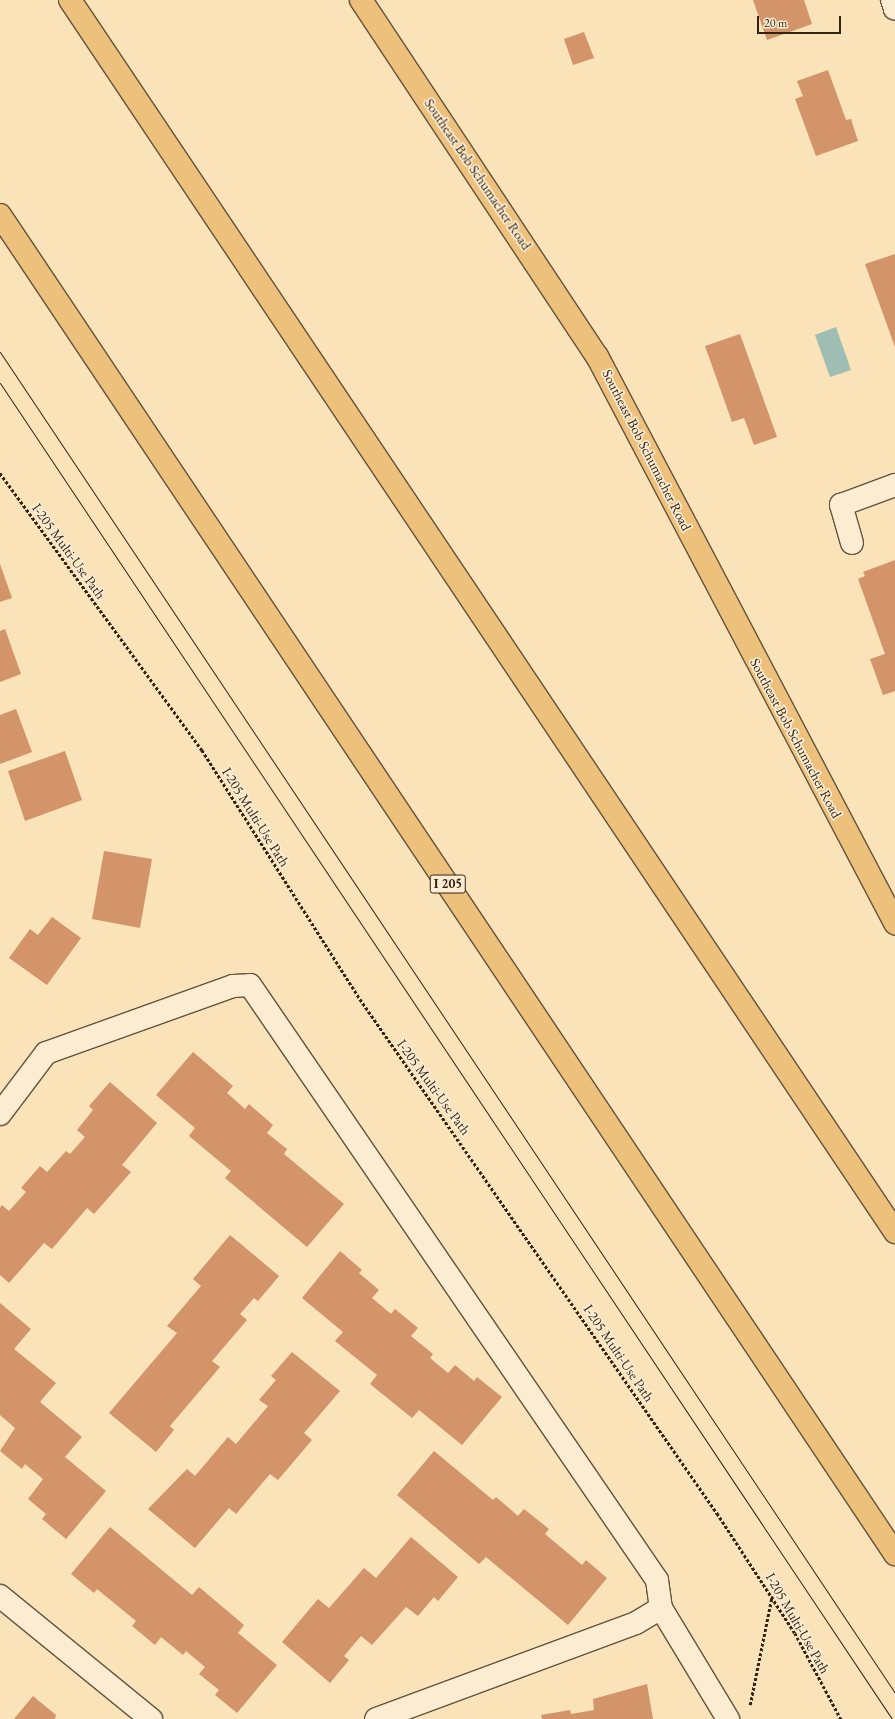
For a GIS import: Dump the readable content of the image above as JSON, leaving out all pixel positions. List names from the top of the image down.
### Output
{
  "streets": {
    "main road": ["Southeast Bob Schumacher Road", "I 205"],
    "path": ["I-205 Multi-Use Path"]
  },
  "scale_bar": "20 m"
}
